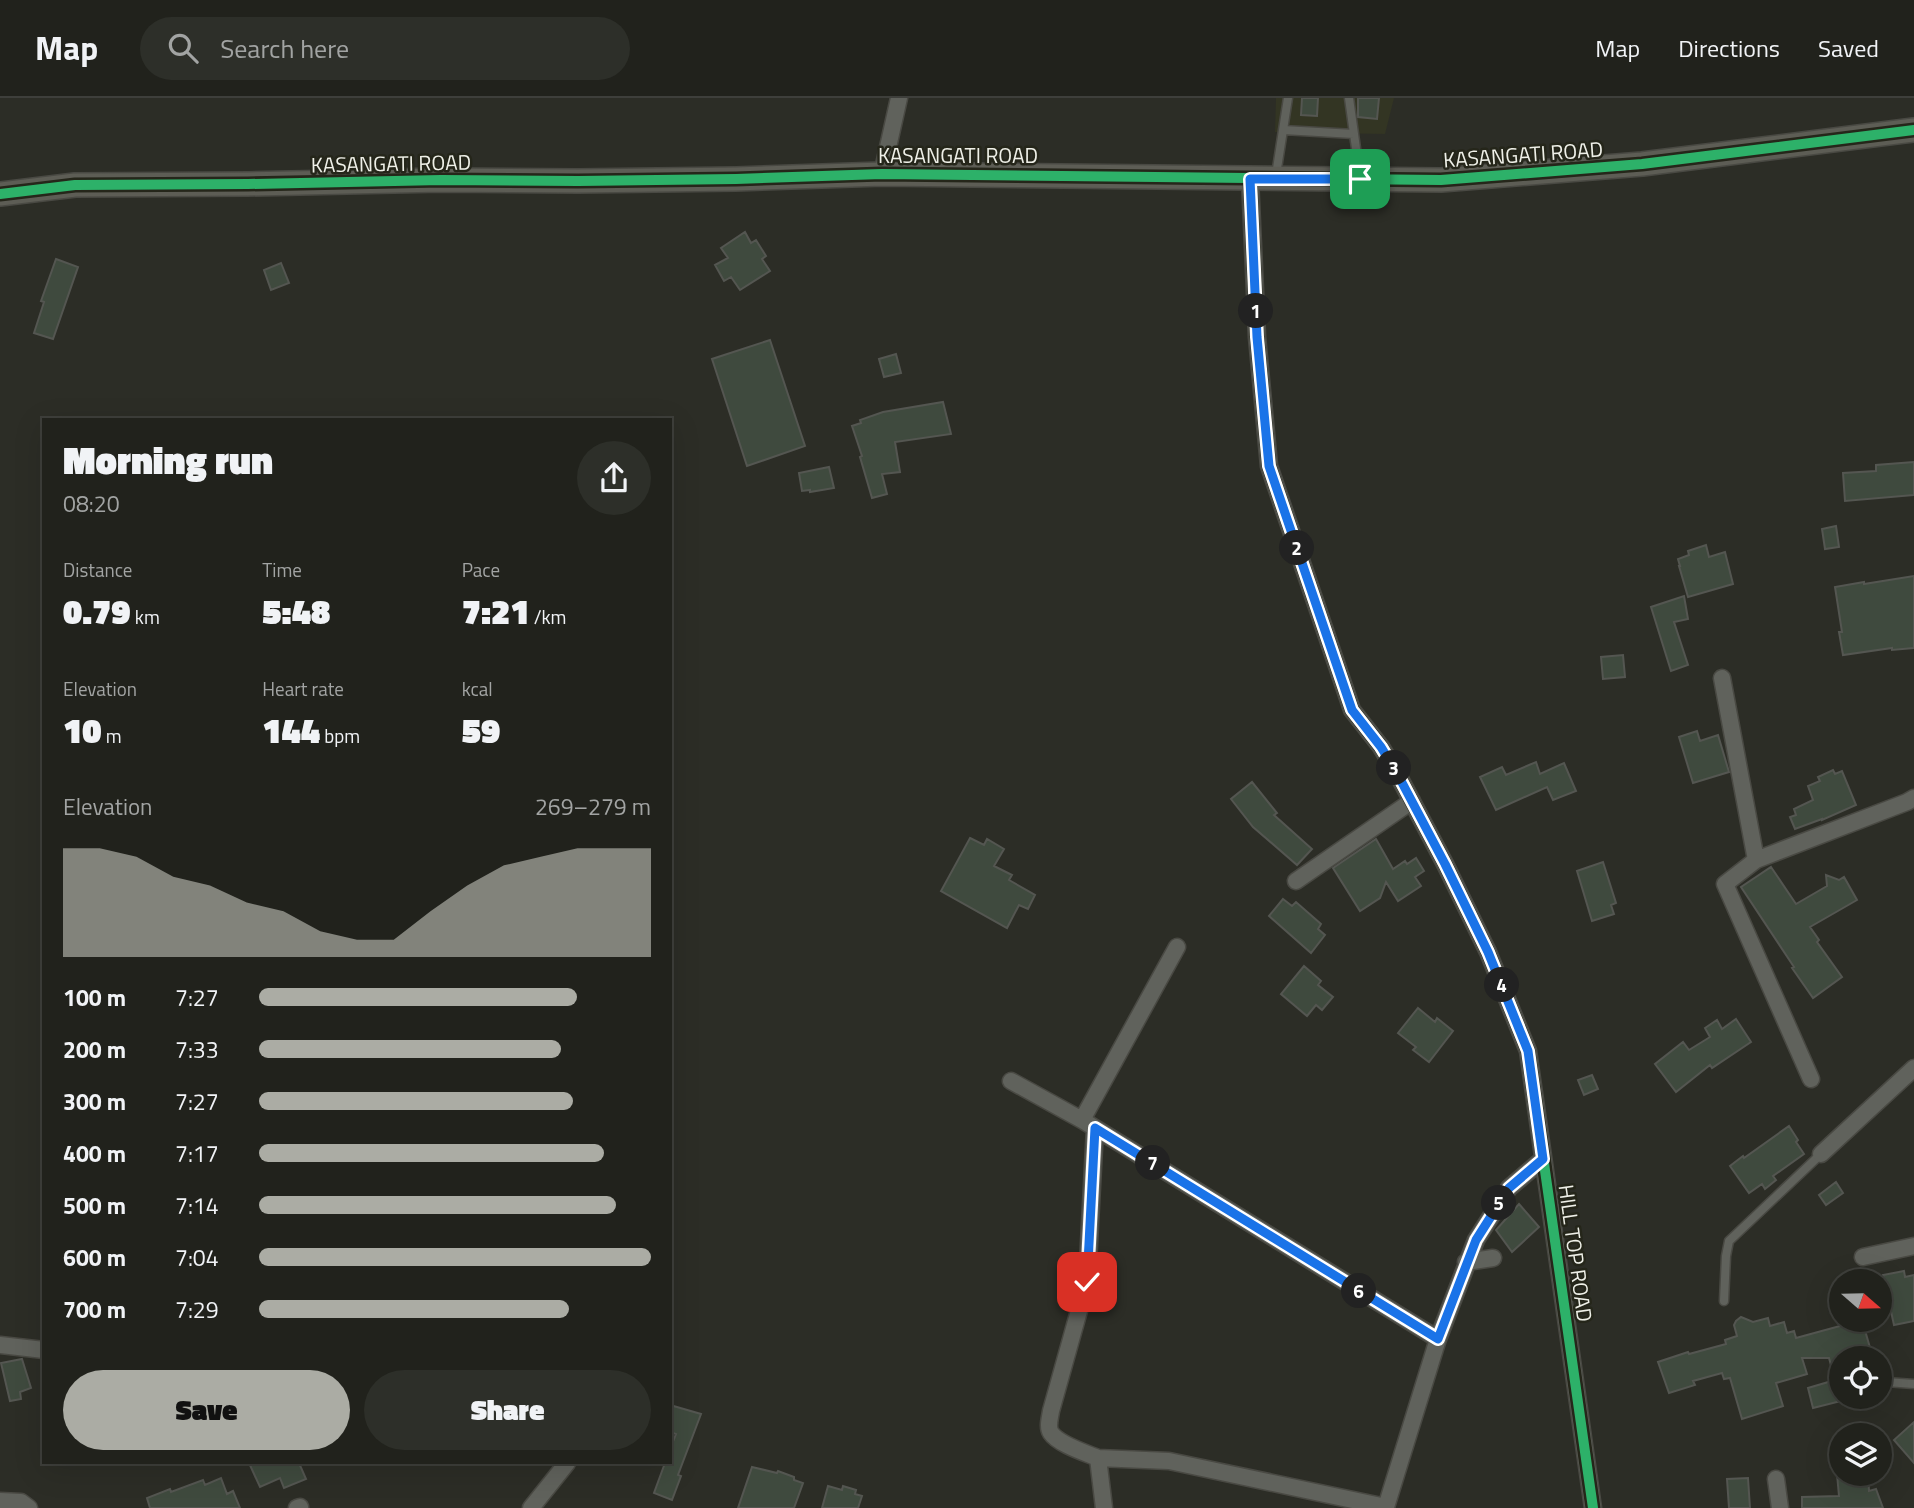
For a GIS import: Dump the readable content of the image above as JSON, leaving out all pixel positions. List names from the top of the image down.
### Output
{
  "streets": {
    "street": ["KASANGATI ROAD", "HILL TOP ROAD"]
  },
  "crossings": [
    ["KASANGATI ROAD", "HILL TOP ROAD"]
  ],
  "north": "right",
  "page": {
    "header": "Map",
    "search": "Search here",
    "nav": ["Map", "Directions", "Saved"],
    "pins": [
      "1",
      "2",
      "3",
      "4",
      "7",
      "5",
      "6"
    ],
    "heading": ["Morning run", "08:20"],
    "stats": [
      ["Distance", "0.79 km"],
      ["Time", "5:48"],
      ["Pace", "7:21 /km"],
      ["Elevation", "10 m"],
      ["Heart rate", "144 bpm"],
      ["kcal", "59"]
    ],
    "chart": ["Elevation", "269–279 m"],
    "list": [
      {
        "name": "100 m",
        "note": "7:27"
      },
      {
        "name": "200 m",
        "note": "7:33"
      },
      {
        "name": "300 m",
        "note": "7:27"
      },
      {
        "name": "400 m",
        "note": "7:17"
      },
      {
        "name": "500 m",
        "note": "7:14"
      },
      {
        "name": "600 m",
        "note": "7:04"
      },
      {
        "name": "700 m",
        "note": "7:29"
      }
    ],
    "buttons": ["Save", "Share"]
  }
}
